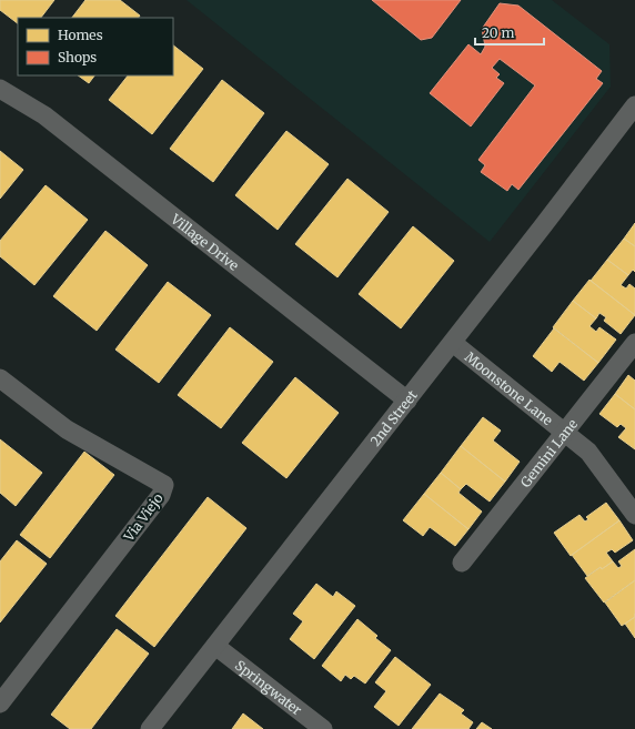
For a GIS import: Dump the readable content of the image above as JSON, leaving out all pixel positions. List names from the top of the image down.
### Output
{
  "streets": {
    "street": [
      "Village Drive",
      "Moonstone Lane",
      "2nd Street",
      "Gemini Lane",
      "Via Viejo",
      "Springwater"
    ]
  },
  "crossings": [
    ["Village Drive", "2nd Street"],
    ["Moonstone Lane", "2nd Street"],
    ["Moonstone Lane", "Gemini Lane"],
    ["2nd Street", "Springwater"]
  ],
  "legend": ["Homes", "Shops"],
  "scale_bar": "20 m"
}
